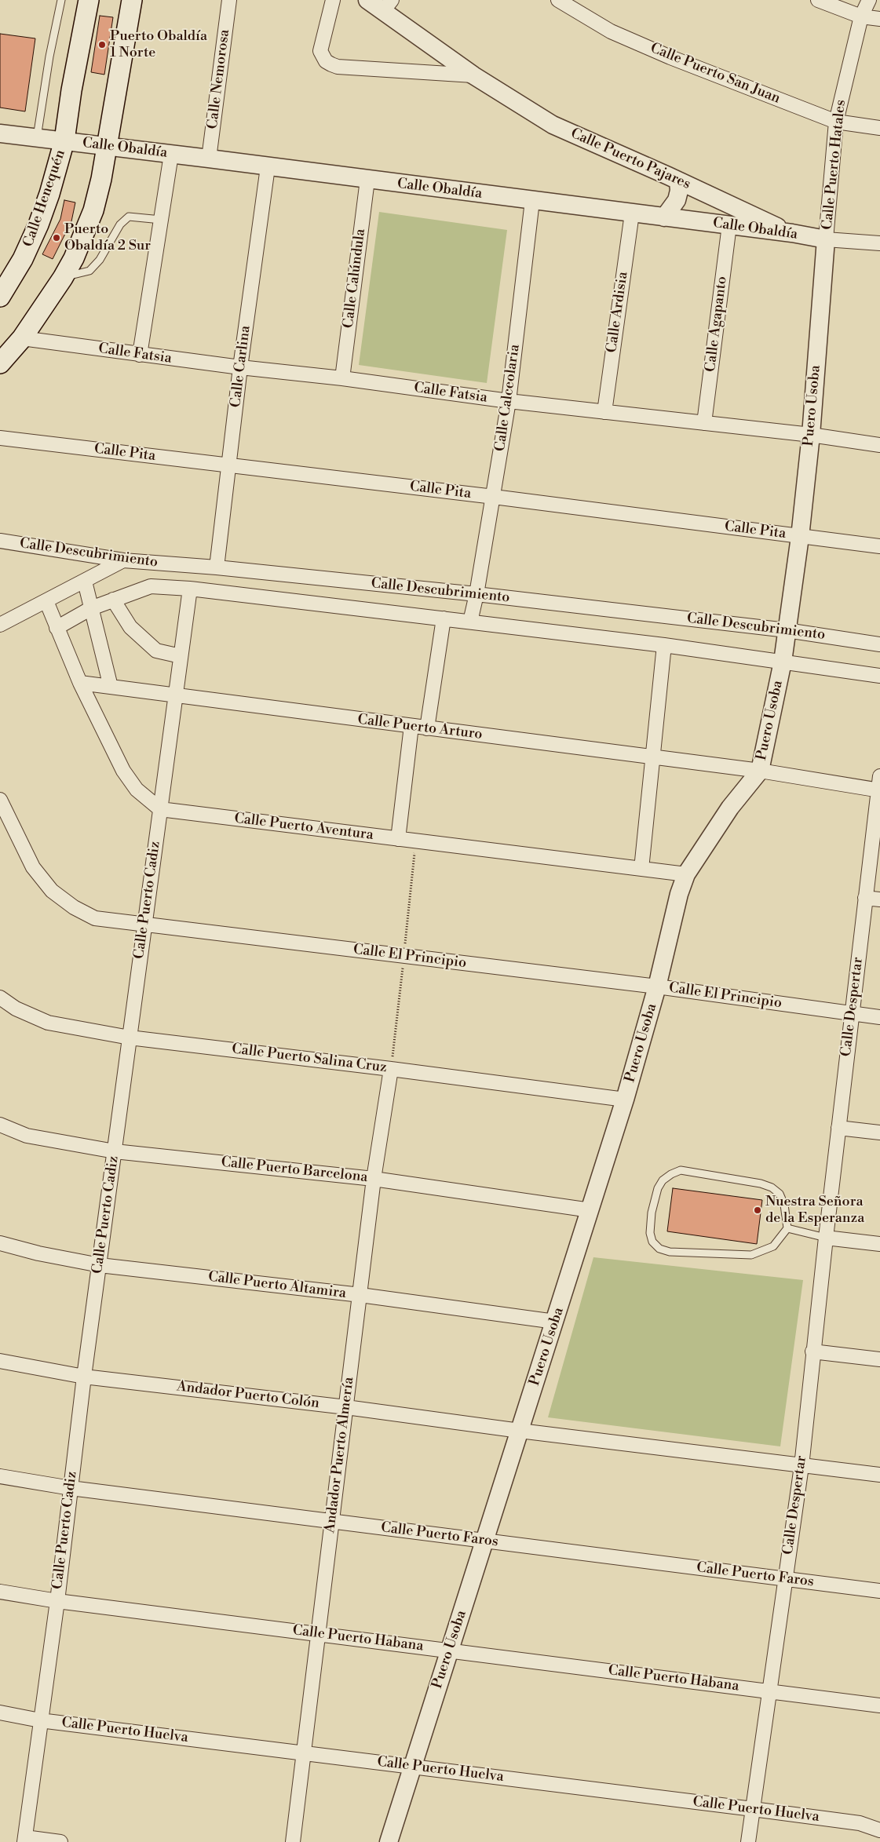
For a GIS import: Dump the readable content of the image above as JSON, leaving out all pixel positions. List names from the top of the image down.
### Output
{
  "streets": {
    "main road": ["Calle Henequén"],
    "street": [
      "Calle Puerto San Juan",
      "Calle Nemorosa",
      "Calle Obaldía",
      "Calle Puerto Pajares",
      "Calle Puerto Hatales",
      "Calle Calúndula",
      "Calle Ardisia",
      "Calle Agapanto",
      "Calle Fatsia",
      "Calle Carlina",
      "Calle Calceolaria",
      "Puero Usoba",
      "Calle Pita",
      "Calle Descubrimiento",
      "Calle Puerto Arturo",
      "Calle Puerto Aventura",
      "Calle Puerto Cadiz",
      "Calle El Principio",
      "Calle Despertar",
      "Calle Puerto Salina Cruz",
      "Calle Puerto Barcelona",
      "Calle Puerto Altamira",
      "Andador Puerto Colón",
      "Andador Puerto Almería",
      "Calle Puerto Faros",
      "Calle Puerto Habana",
      "Calle Puerto Huelva"
    ]
  },
  "crossings": [
    ["Calle Puerto San Juan", "Calle Puerto Hatales"],
    ["Calle Nemorosa", "Calle Obaldía"],
    ["Calle Obaldía", "Calle Puerto Pajares"],
    ["Calle Obaldía", "Calle Puerto Hatales"],
    ["Calle Obaldía", "Calle Henequén"],
    ["Calle Obaldía", "Calle Calúndula"],
    ["Calle Obaldía", "Calle Ardisia"],
    ["Calle Obaldía", "Calle Agapanto"],
    ["Calle Obaldía", "Calle Carlina"],
    ["Calle Obaldía", "Calle Calceolaria"],
    ["Calle Obaldía", "Puero Usoba"],
    ["Calle Puerto Hatales", "Puero Usoba"],
    ["Calle Calúndula", "Calle Fatsia"],
    ["Calle Ardisia", "Calle Fatsia"],
    ["Calle Agapanto", "Calle Fatsia"],
    ["Calle Fatsia", "Calle Carlina"],
    ["Calle Fatsia", "Calle Calceolaria"],
    ["Calle Fatsia", "Puero Usoba"],
    ["Calle Carlina", "Calle Pita"],
    ["Calle Carlina", "Calle Descubrimiento"],
    ["Calle Calceolaria", "Calle Pita"],
    ["Calle Calceolaria", "Calle Descubrimiento"],
    ["Puero Usoba", "Calle Pita"],
    ["Puero Usoba", "Calle Descubrimiento"],
    ["Puero Usoba", "Calle Puerto Arturo"],
    ["Puero Usoba", "Calle Puerto Aventura"],
    ["Puero Usoba", "Calle El Principio"],
    ["Puero Usoba", "Calle Puerto Salina Cruz"],
    ["Puero Usoba", "Calle Puerto Barcelona"],
    ["Puero Usoba", "Calle Puerto Altamira"],
    ["Puero Usoba", "Andador Puerto Colón"],
    ["Puero Usoba", "Calle Puerto Faros"],
    ["Puero Usoba", "Calle Puerto Habana"],
    ["Puero Usoba", "Calle Puerto Huelva"],
    ["Calle Descubrimiento", "Calle Puerto Cadiz"],
    ["Calle Puerto Arturo", "Calle Puerto Cadiz"],
    ["Calle Puerto Arturo", "Calle Despertar"],
    ["Calle Puerto Aventura", "Calle Puerto Cadiz"],
    ["Calle Puerto Cadiz", "Calle El Principio"],
    ["Calle Puerto Cadiz", "Calle Puerto Salina Cruz"],
    ["Calle Puerto Cadiz", "Calle Puerto Barcelona"],
    ["Calle Puerto Cadiz", "Calle Puerto Altamira"],
    ["Calle Puerto Cadiz", "Andador Puerto Colón"],
    ["Calle Puerto Cadiz", "Calle Puerto Faros"],
    ["Calle Puerto Cadiz", "Calle Puerto Habana"],
    ["Calle Puerto Cadiz", "Calle Puerto Huelva"],
    ["Calle El Principio", "Calle Despertar"],
    ["Calle Despertar", "Andador Puerto Colón"],
    ["Calle Despertar", "Calle Puerto Faros"],
    ["Calle Despertar", "Calle Puerto Habana"],
    ["Calle Despertar", "Calle Puerto Huelva"],
    ["Calle Puerto Salina Cruz", "Andador Puerto Almería"],
    ["Calle Puerto Barcelona", "Andador Puerto Almería"],
    ["Calle Puerto Altamira", "Andador Puerto Almería"],
    ["Andador Puerto Colón", "Andador Puerto Almería"],
    ["Andador Puerto Almería", "Calle Puerto Faros"],
    ["Andador Puerto Almería", "Calle Puerto Habana"],
    ["Andador Puerto Almería", "Calle Puerto Huelva"]
  ],
  "places": ["Puerto Obaldía 1 Norte", "Puerto Obaldía 2 Sur", "Nuestra Señora de la Esperanza"]
}
